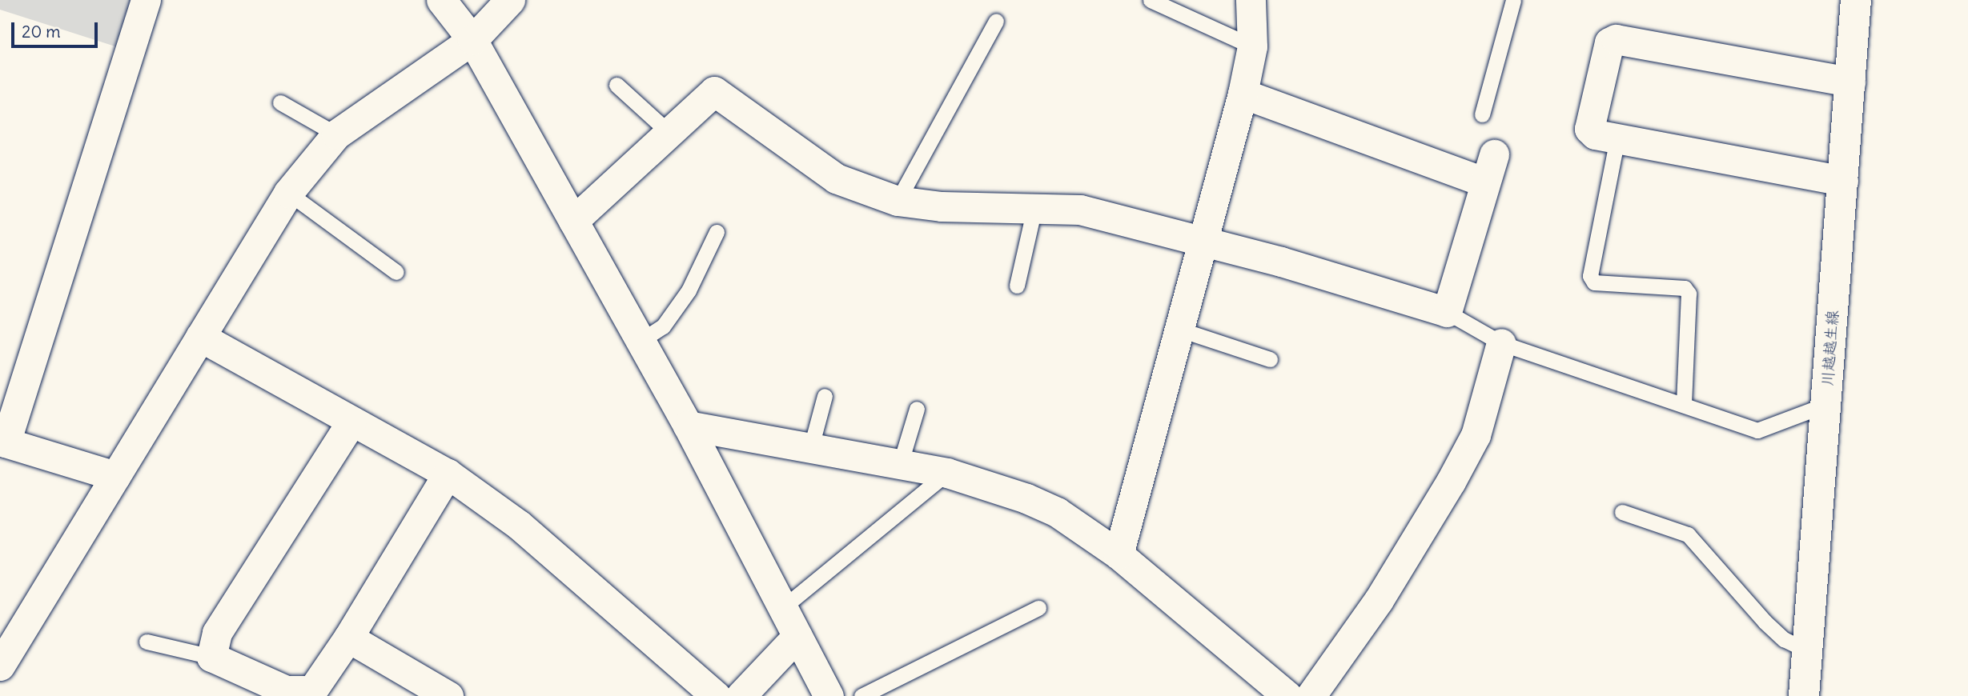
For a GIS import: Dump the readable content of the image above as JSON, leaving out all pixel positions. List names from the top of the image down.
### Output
{
  "streets": {
    "main road": ["川越越生線"]
  },
  "scale_bar": "20 m"
}
